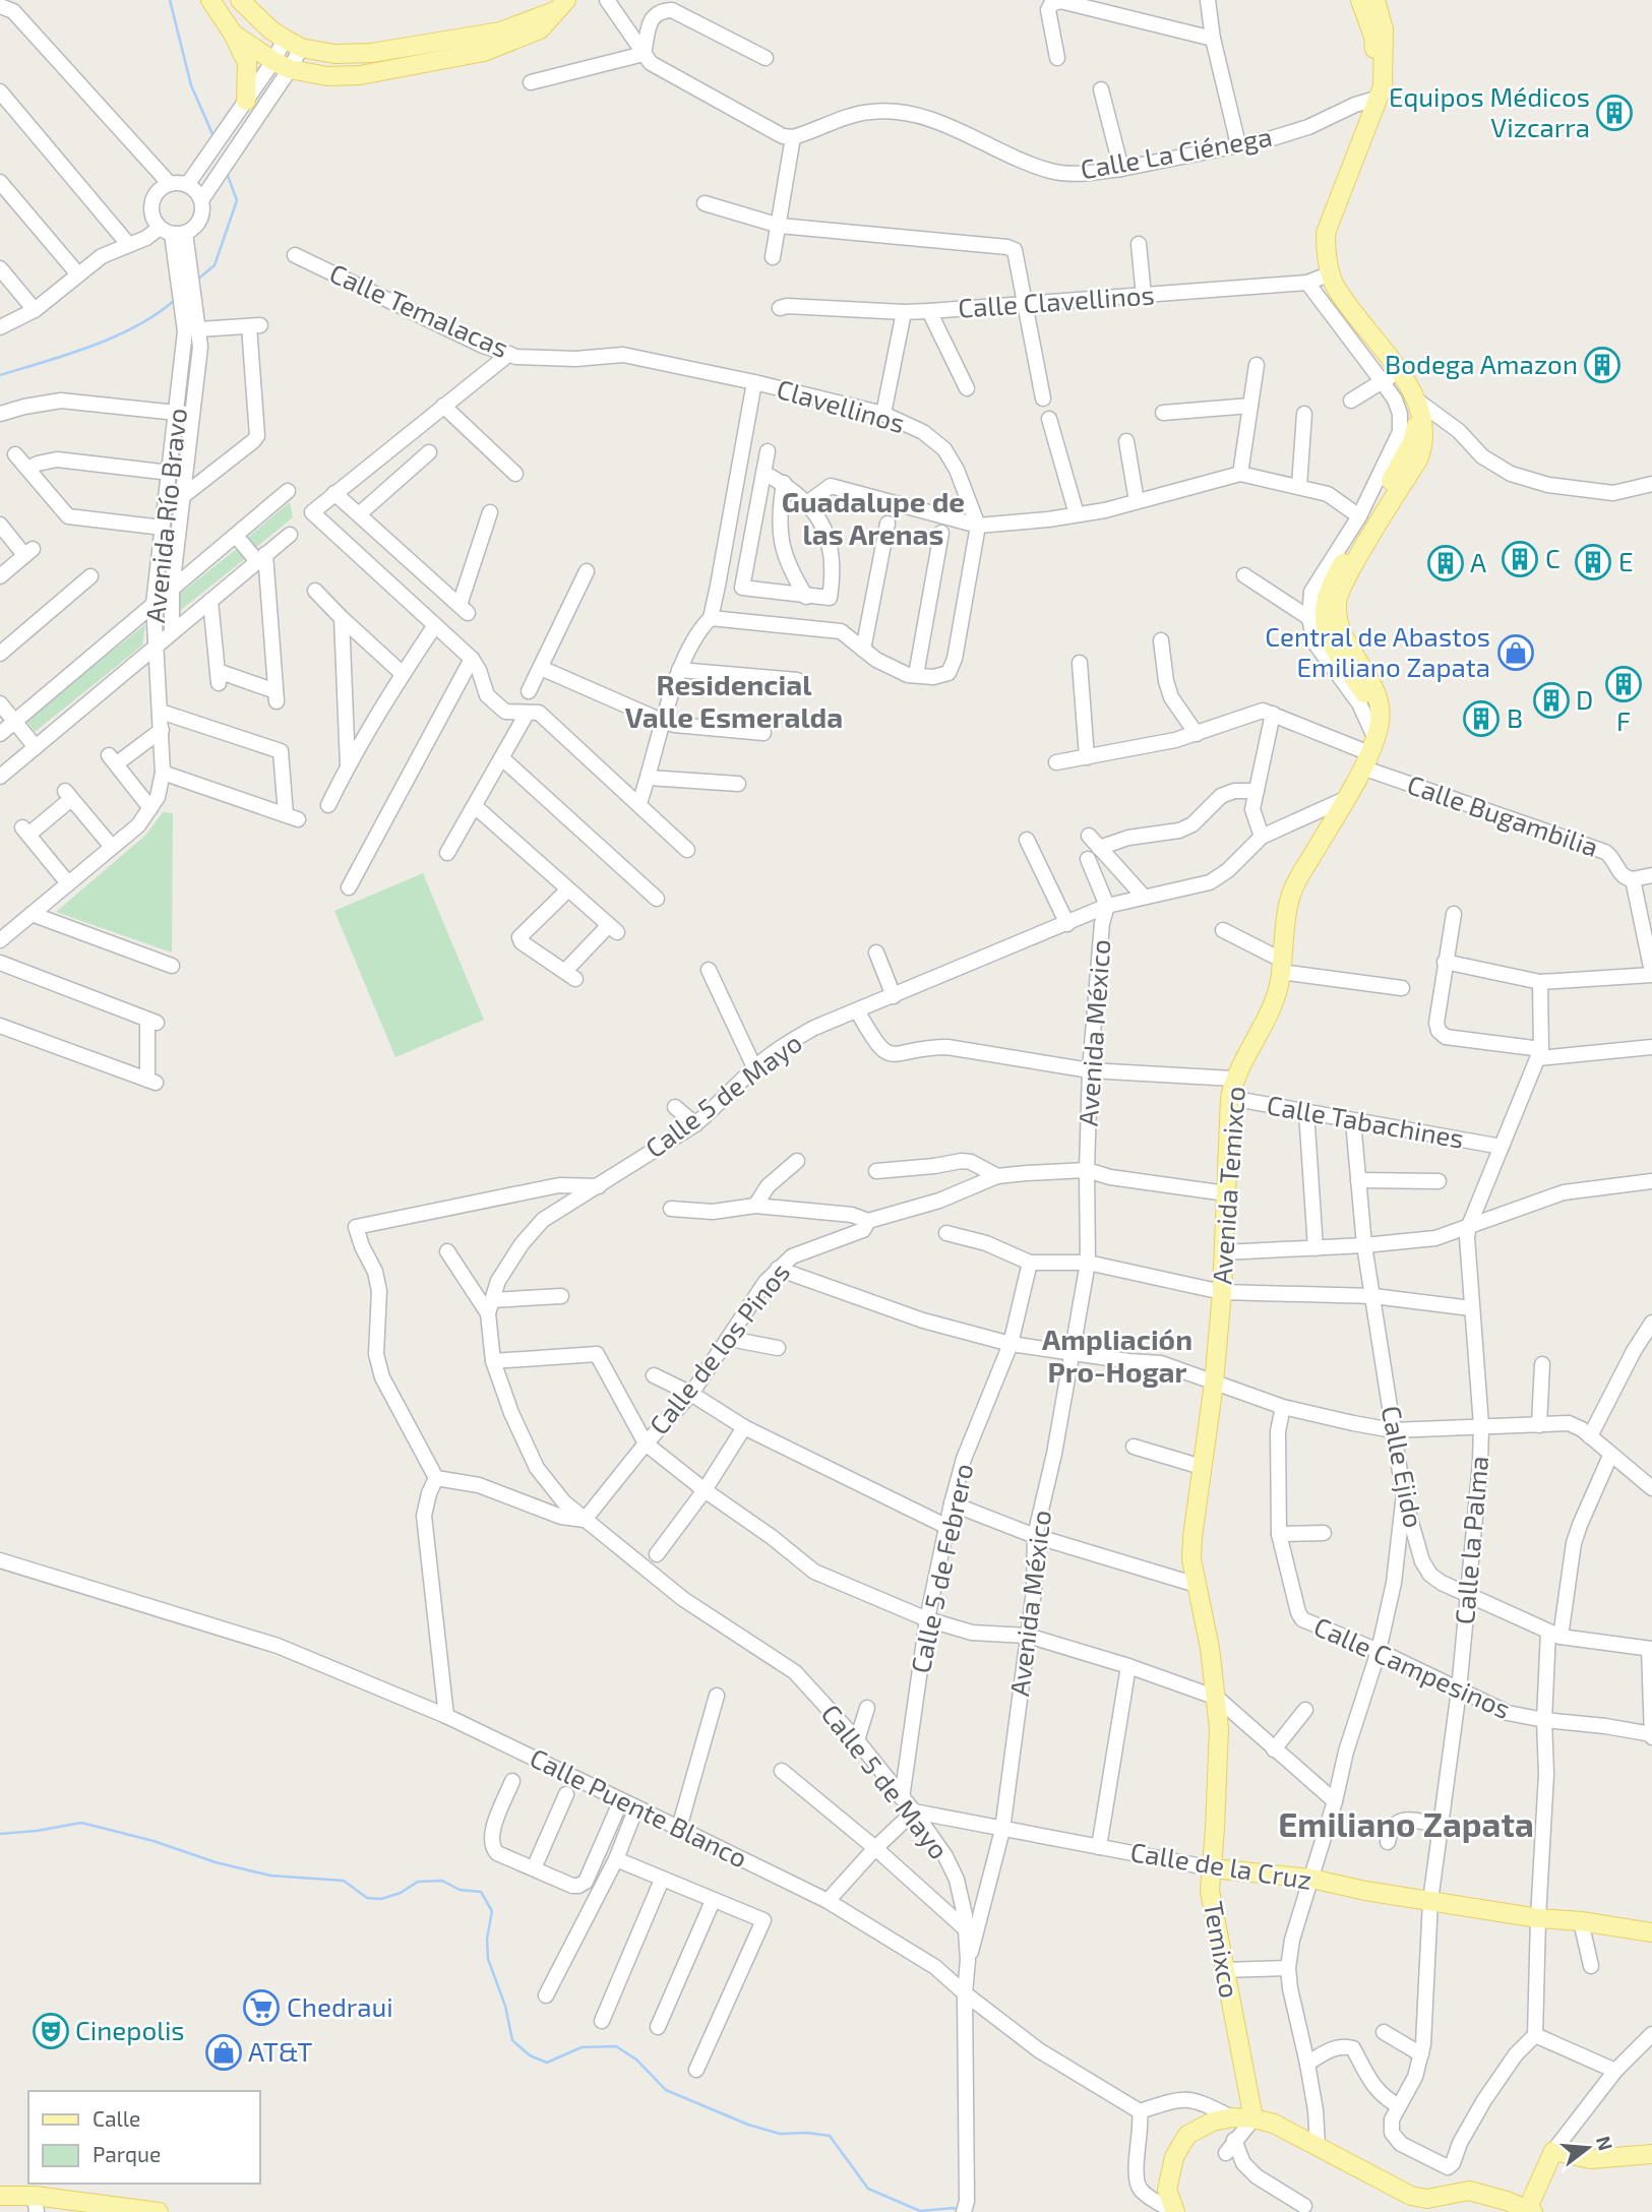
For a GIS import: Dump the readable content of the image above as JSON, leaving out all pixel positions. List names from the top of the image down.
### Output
{
  "streets": {
    "main road": ["Avenida Temixco", "Calle de la Cruz", "Temixco"],
    "street": [
      "Calle La Ciénega",
      "Calle Clavellinos",
      "Calle Temalacas",
      "Clavellinos",
      "Avenida Río Bravo",
      "Calle Bugambilia",
      "Avenida México",
      "Calle 5 de Mayo",
      "Calle Tabachines",
      "Calle de los Pinos",
      "Calle Ejido",
      "Calle la Palma",
      "Calle 5 de Febrero",
      "Calle Campesinos",
      "Calle Puente Blanco"
    ]
  },
  "crossings": [
    ["Calle Temalacas", "Clavellinos"],
    ["Calle Bugambilia", "Avenida Temixco"],
    ["Avenida México", "Calle 5 de Mayo"],
    ["Avenida México", "Calle de los Pinos"],
    ["Avenida México", "Calle de la Cruz"],
    ["Calle 5 de Mayo", "Avenida Temixco"],
    ["Calle 5 de Mayo", "Calle de los Pinos"],
    ["Calle 5 de Mayo", "Calle 5 de Febrero"],
    ["Calle 5 de Mayo", "Calle Puente Blanco"],
    ["Calle 5 de Mayo", "Calle de la Cruz"],
    ["Calle Tabachines", "Avenida Temixco"],
    ["Calle Tabachines", "Calle Ejido"],
    ["Calle Tabachines", "Calle la Palma"],
    ["Avenida Temixco", "Calle de los Pinos"],
    ["Avenida Temixco", "Temixco"],
    ["Calle Ejido", "Calle la Palma"],
    ["Calle la Palma", "Calle Campesinos"],
    ["Calle la Palma", "Calle de la Cruz"],
    ["Calle de la Cruz", "Temixco"]
  ],
  "districts": [
    "Guadalupe de las Arenas",
    "Residencial Valle Esmeralda",
    "Ampliación Pro-Hogar",
    "Emiliano Zapata"
  ],
  "places": {
    "building": [
      "Equipos Médicos Vizcarra",
      "Bodega Amazon",
      "C",
      "E",
      "A",
      "F",
      "D",
      "B"
    ],
    "shop": ["Central de Abastos Emiliano Zapata", "AT&T"],
    "supermarket": ["Chedraui"],
    "theatre": ["Cinepolis"]
  },
  "legend": ["Calle", "Parque"],
  "north": "right"
}
